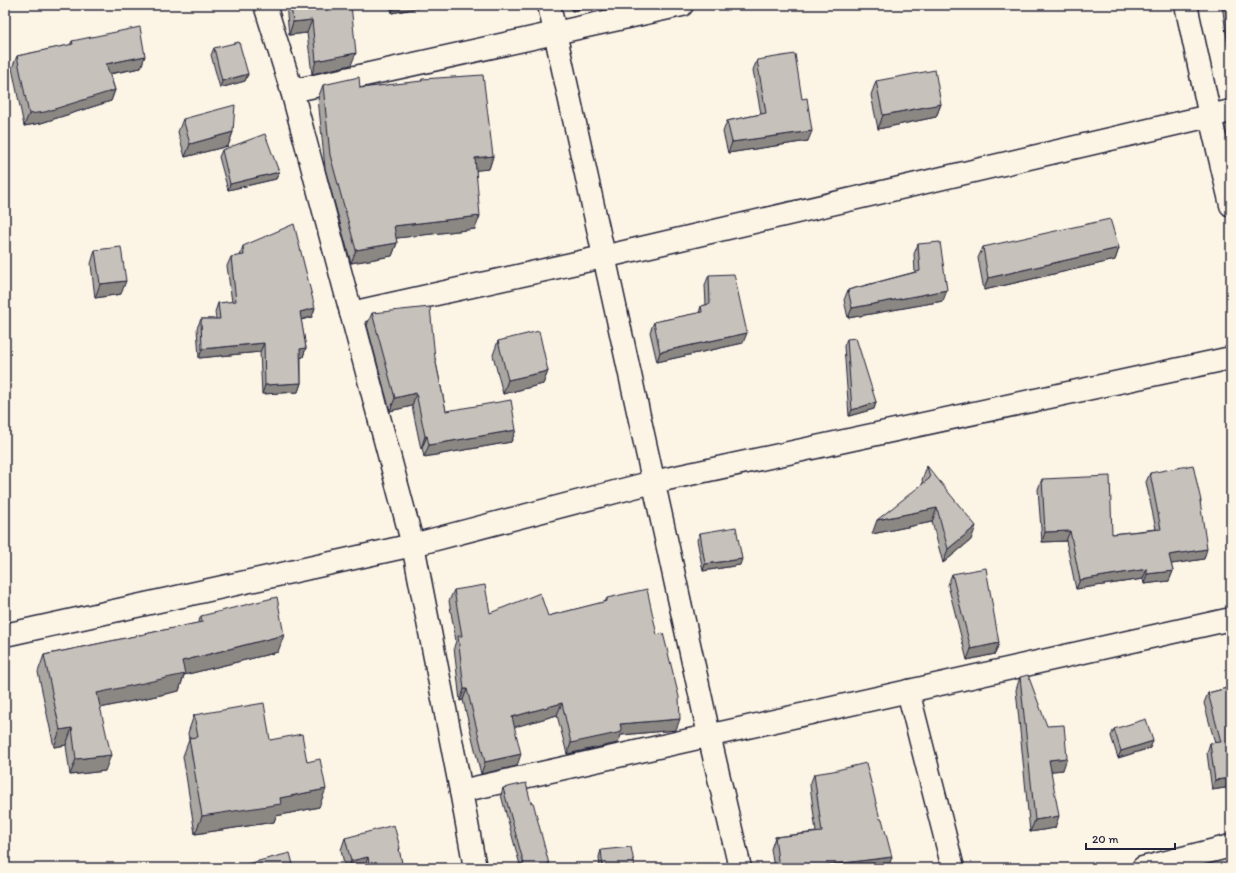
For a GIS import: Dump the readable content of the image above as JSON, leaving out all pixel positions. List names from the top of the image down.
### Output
{
  "scale_bar": "20 m"
}
